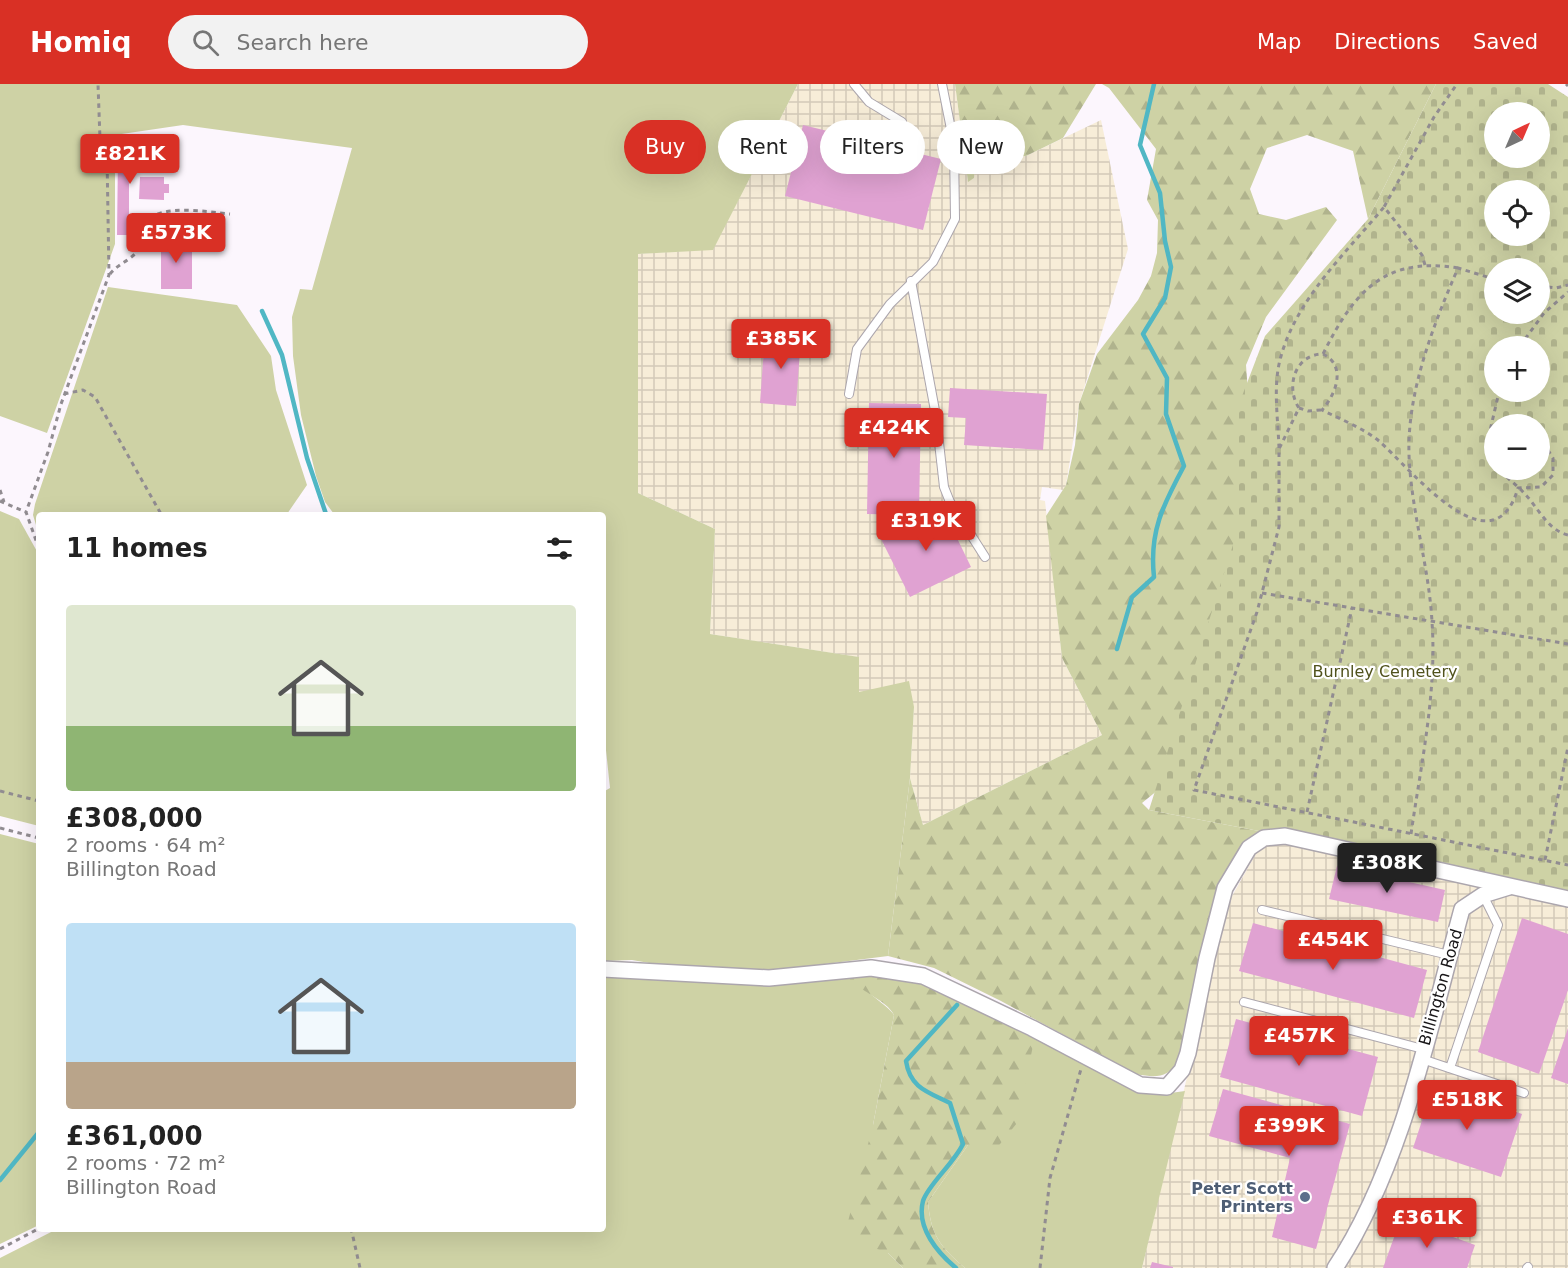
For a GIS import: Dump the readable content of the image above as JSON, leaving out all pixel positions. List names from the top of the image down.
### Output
{
  "streets": {
    "street": ["Billington Road"]
  },
  "parks": ["Burnley Cemetery"],
  "places": ["Peter Scott Printers"],
  "north": "top right",
  "page": {
    "header": "Homiq",
    "search": "Search here",
    "nav": ["Map", "Directions", "Saved"],
    "map_buttons": ["+", "−"],
    "chip": [
      "Buy",
      "Rent",
      "Filters",
      "New"
    ],
    "price": [
      "£821K",
      "£573K",
      "£385K",
      "£424K",
      "£319K",
      "£308K",
      "£454K",
      "£457K",
      "£518K",
      "£399K",
      "£361K"
    ],
    "heading": "11 homes",
    "list": [
      {
        "name": "£308,000",
        "note": "2 rooms · 64 m² · Billington Road"
      },
      {
        "name": "£361,000",
        "note": "2 rooms · 72 m² · Billington Road"
      }
    ]
  }
}
